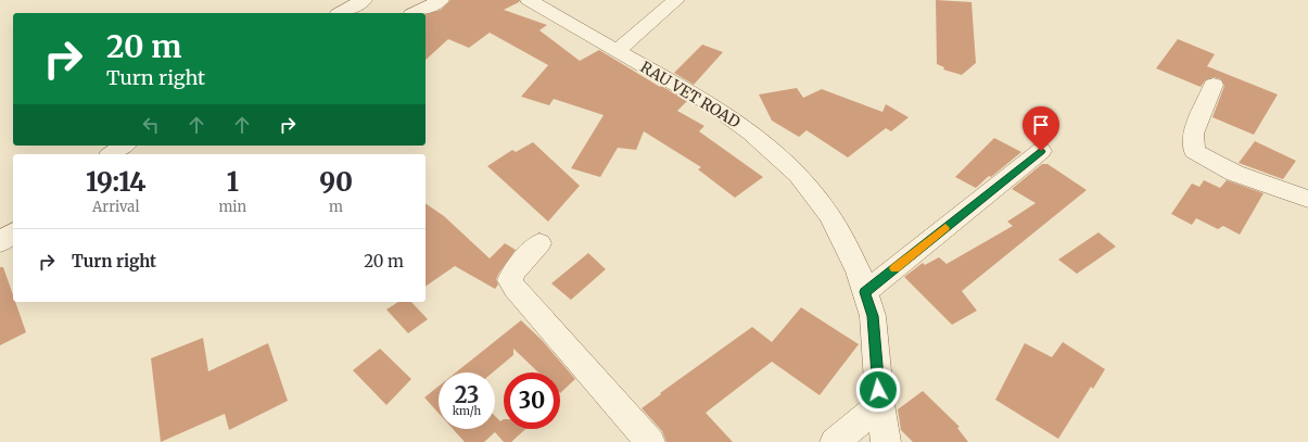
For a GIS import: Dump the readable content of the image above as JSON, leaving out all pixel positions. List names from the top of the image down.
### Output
{
  "streets": {
    "street": ["RAU VET ROAD"]
  },
  "page": {
    "turn": ["20 m", "Turn right"],
    "eta": [
      "19:14",
      "Arrival",
      "1",
      "min",
      "90",
      "m"
    ],
    "list": [
      {
        "name": "Turn right",
        "value": "20 m"
      }
    ],
    "speed": "23 km/h",
    "limit": "30"
  }
}
